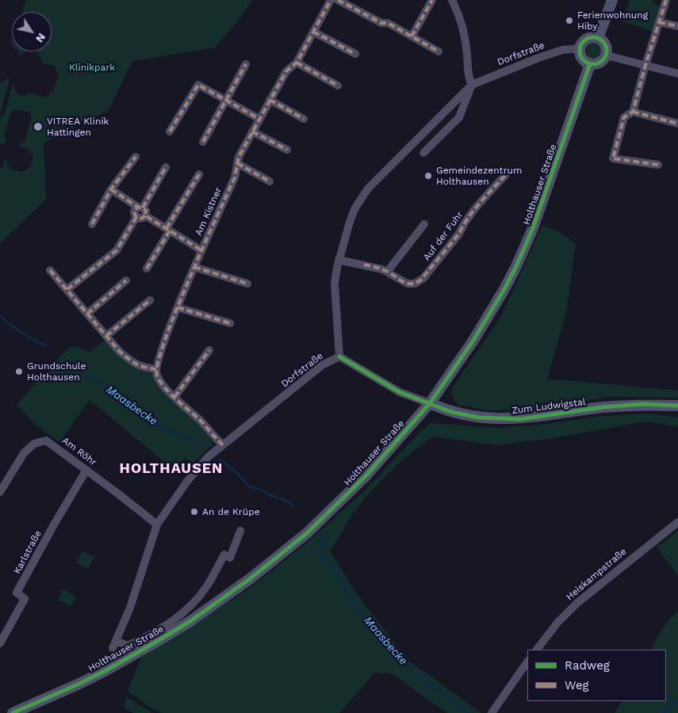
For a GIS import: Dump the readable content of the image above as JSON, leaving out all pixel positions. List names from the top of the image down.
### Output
{
  "streets": {
    "street": [
      "Dorfstraße",
      "Holthauser Straße",
      "Am Kistner",
      "Auf der Fuhr",
      "Zum Ludwigstal",
      "Am Röhr",
      "Karlstraße",
      "Heiskampstraße"
    ]
  },
  "crossings": [
    ["Dorfstraße", "Holthauser Straße"],
    ["Dorfstraße", "Auf der Fuhr"],
    ["Dorfstraße", "Zum Ludwigstal"],
    ["Dorfstraße", "Am Röhr"],
    ["Holthauser Straße", "Zum Ludwigstal"],
    ["Am Röhr", "Karlstraße"]
  ],
  "districts": ["HOLTHAUSEN"],
  "water": ["Maasbecke"],
  "parks": ["Klinikpark"],
  "places": [
    "Ferienwohnung Hiby",
    "VITREA Klinik Hattingen",
    "Gemeindezentrum Holthausen",
    "Grundschule Holthausen",
    "An de Krüpe"
  ],
  "legend": ["Radweg", "Weg"],
  "north": "bottom right"
}
